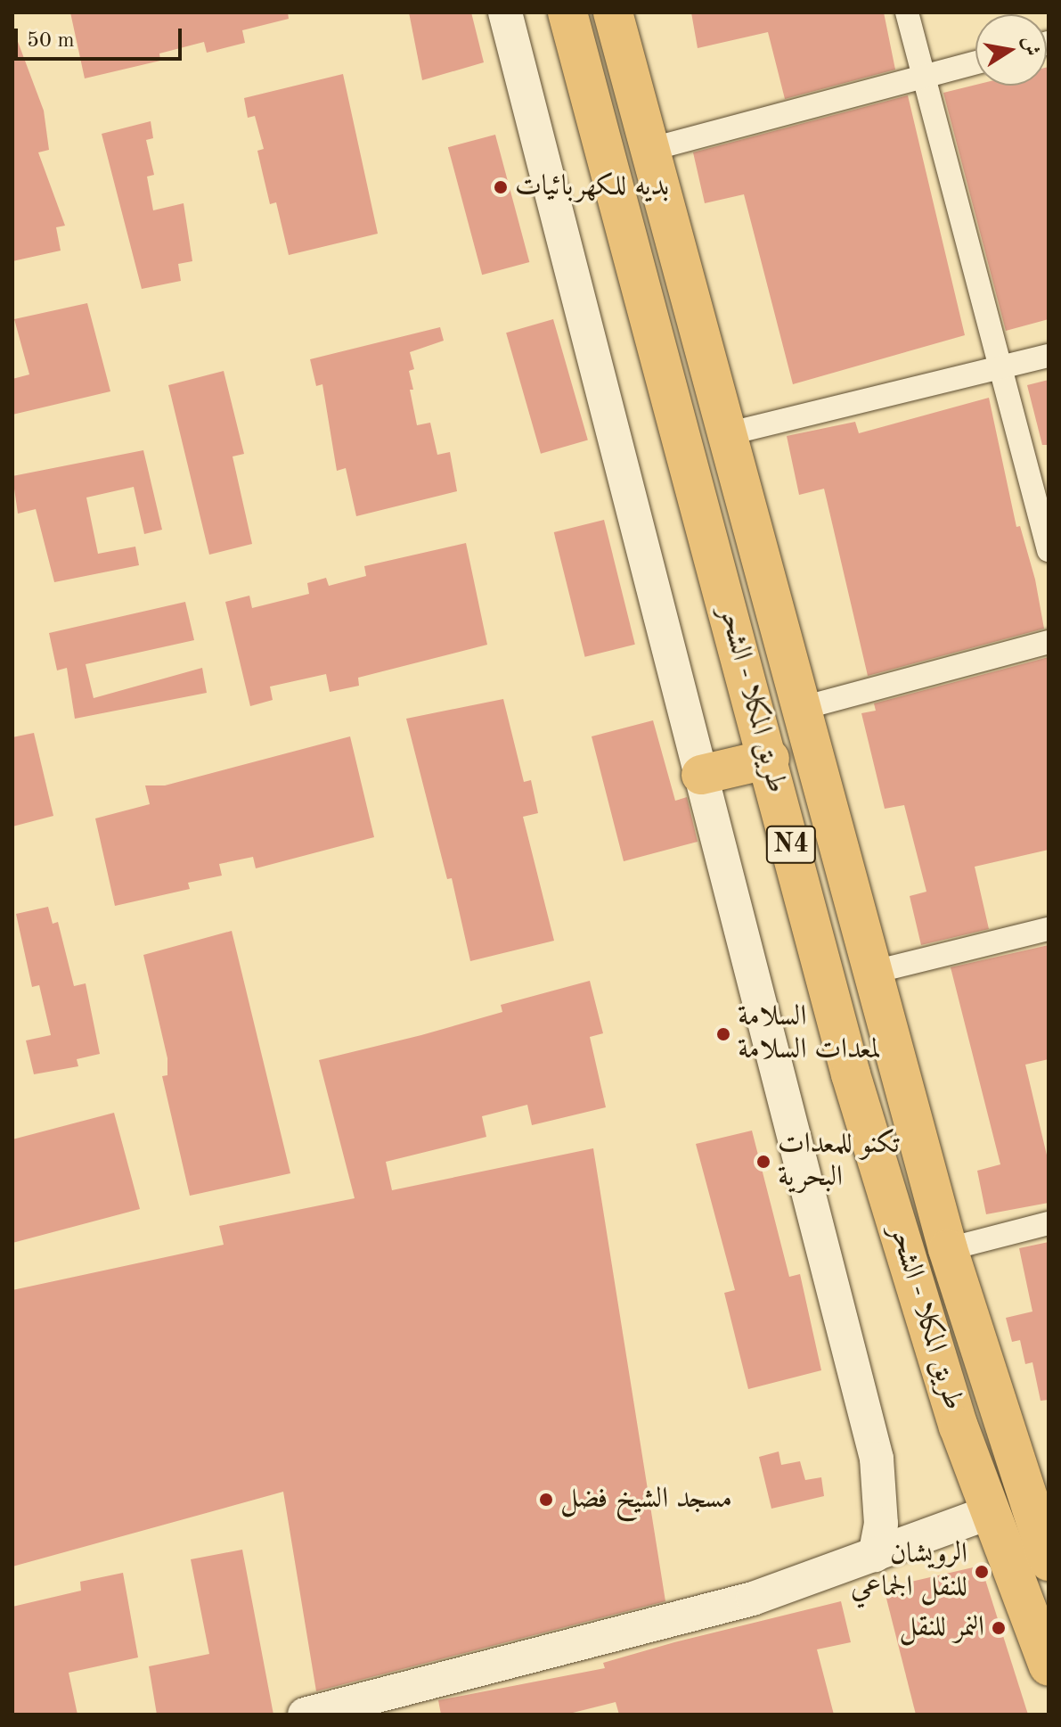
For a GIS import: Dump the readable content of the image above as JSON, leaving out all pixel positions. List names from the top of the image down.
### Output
{
  "streets": {
    "highway": ["طريق المكلا - الشحر", "N4"]
  },
  "places": [
    "بديه للكهربائيات",
    "السلامة لمعدات السلامة",
    "تكنو للمعدات البحرية",
    "مسجد الشيخ فضل",
    "الرويشان للنقل الجماعي",
    "النمر للنقل"
  ],
  "scale_bar": "50 m",
  "north": "right"
}
